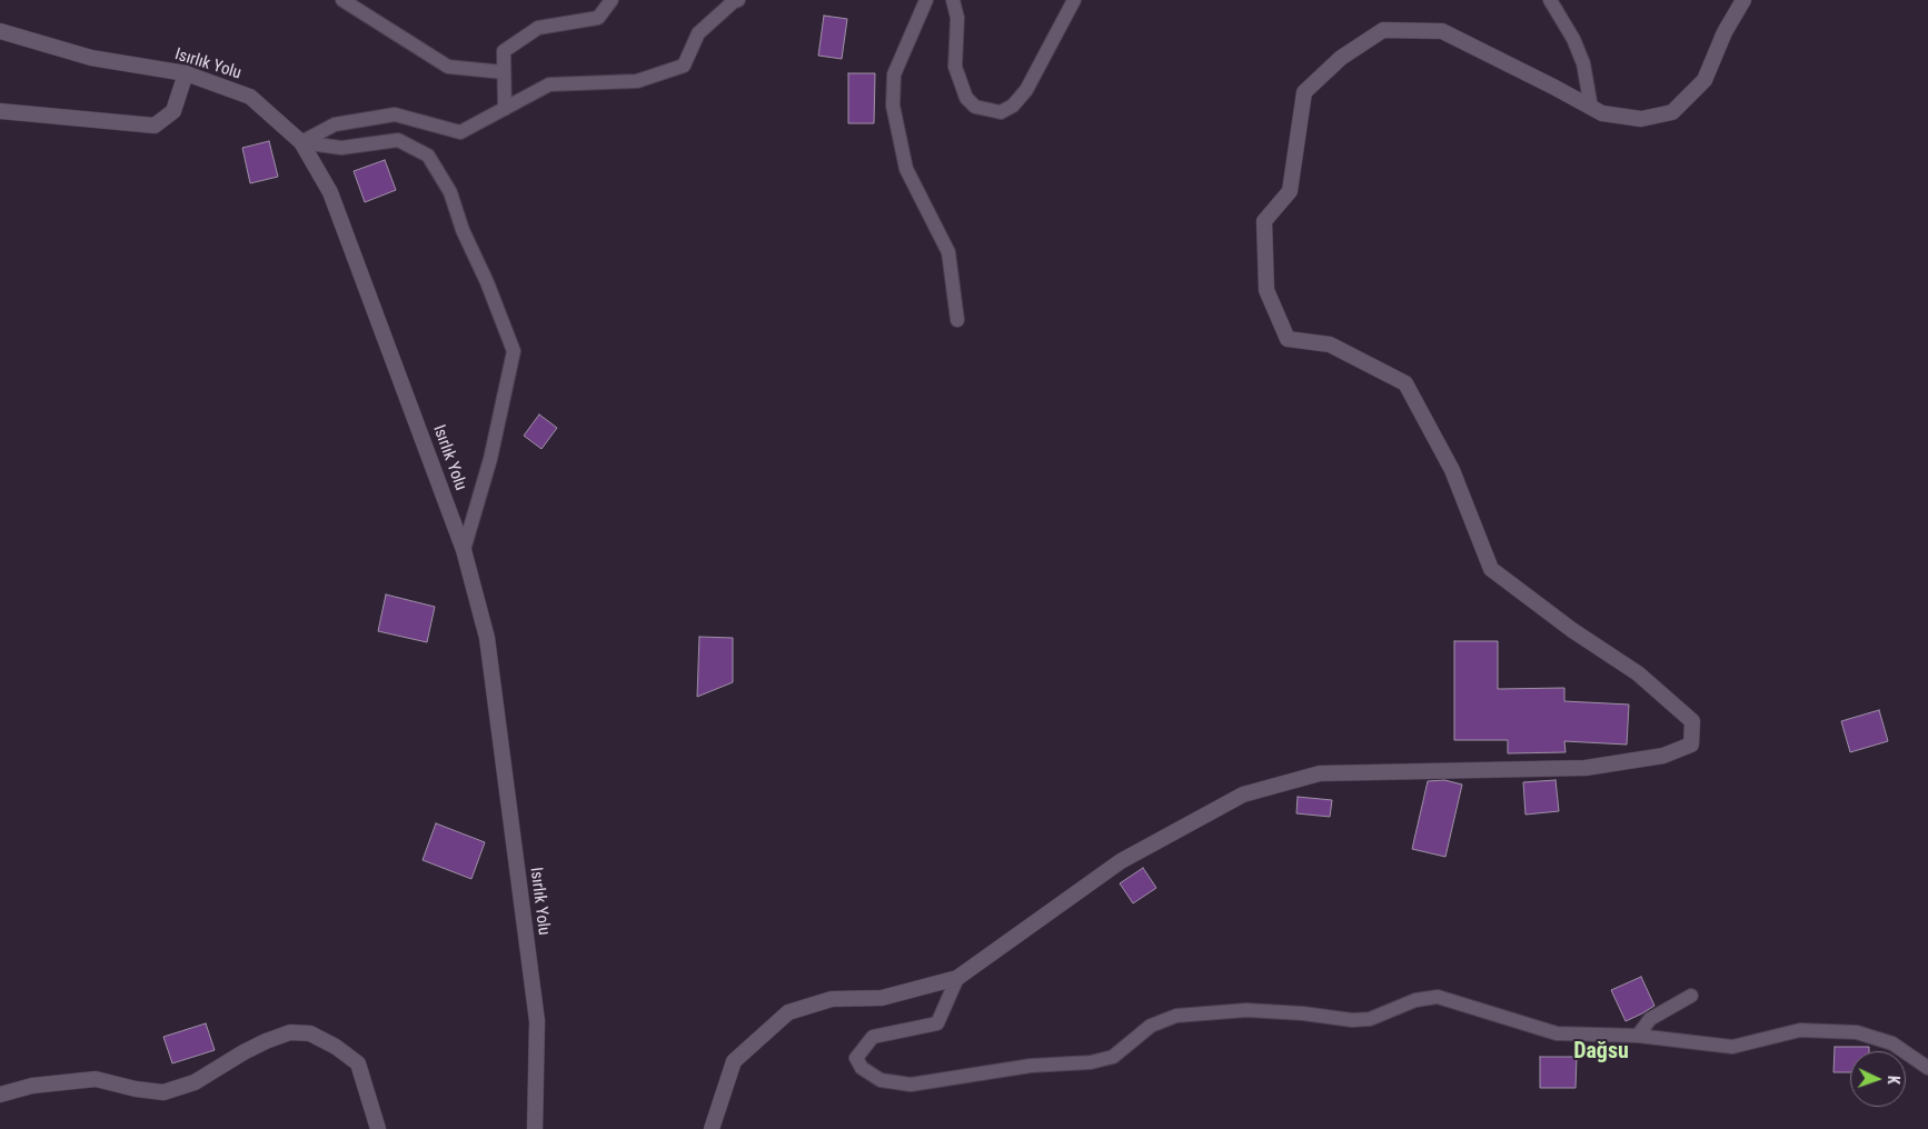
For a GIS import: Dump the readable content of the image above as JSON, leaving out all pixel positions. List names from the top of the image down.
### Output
{
  "streets": {
    "street": ["Isırlık Yolu"]
  },
  "districts": ["Dağsu"],
  "north": "right"
}
